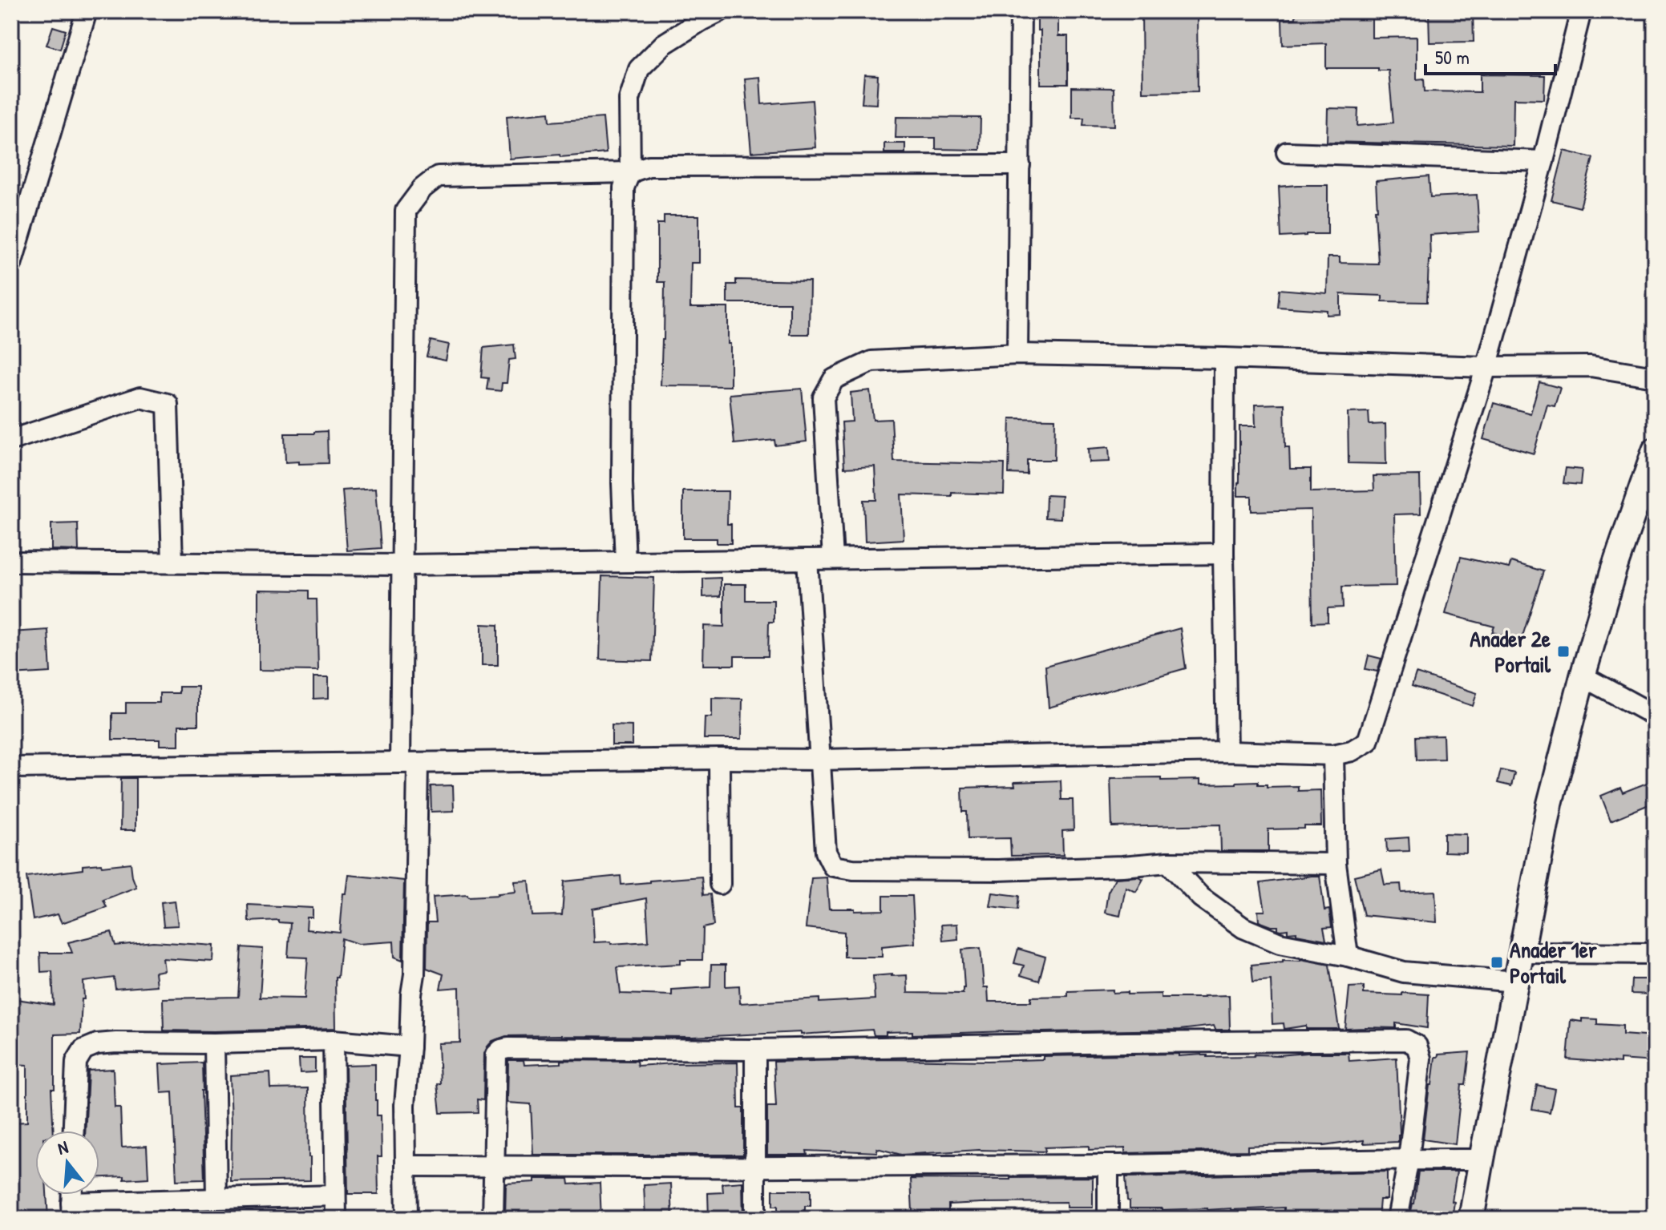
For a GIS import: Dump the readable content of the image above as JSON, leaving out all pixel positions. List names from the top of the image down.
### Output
{
  "places": {
    "transit": ["Anader 2e Portail", "Anader 1er Portail"]
  },
  "scale_bar": "50 m",
  "north": "top"
}
